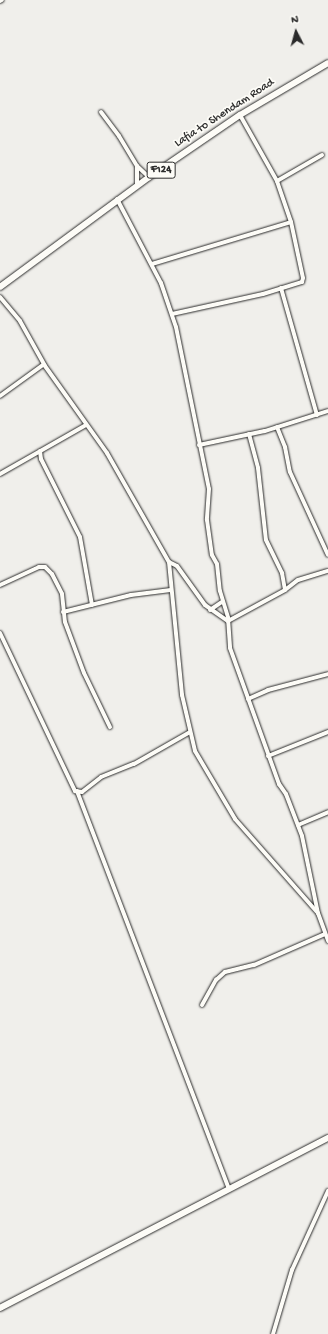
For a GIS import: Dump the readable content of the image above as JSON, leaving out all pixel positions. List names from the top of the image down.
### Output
{
  "streets": {
    "main road": ["Lafia to Shendam Road", "F124"]
  },
  "north": "top"
}
